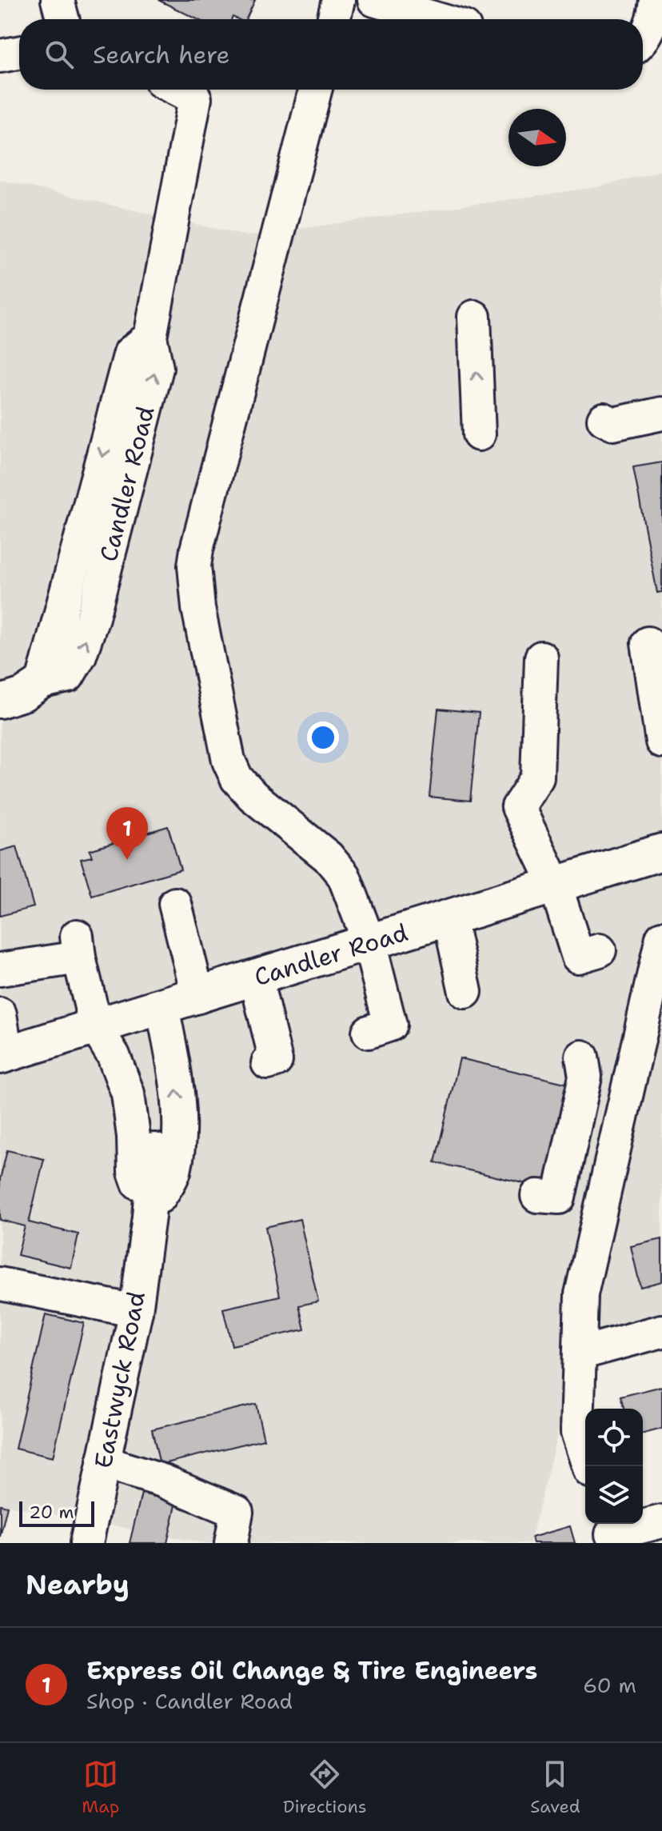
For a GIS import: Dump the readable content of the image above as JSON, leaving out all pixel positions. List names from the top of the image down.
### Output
{
  "streets": {
    "main road": ["Candler Road"],
    "street": ["Eastwyck Road"]
  },
  "crossings": [
    ["Candler Road", "Eastwyck Road"]
  ],
  "scale_bar": "20 m",
  "north": "right",
  "page": {
    "search": "Search here",
    "pins": "1",
    "scale": "20 m",
    "heading": "Nearby",
    "list": [
      {
        "mark": "1",
        "name": "Express Oil Change & Tire Engineers",
        "note": "Shop · Candler Road",
        "value": "60 m"
      }
    ],
    "nav": ["Map", "Directions", "Saved"]
  }
}
